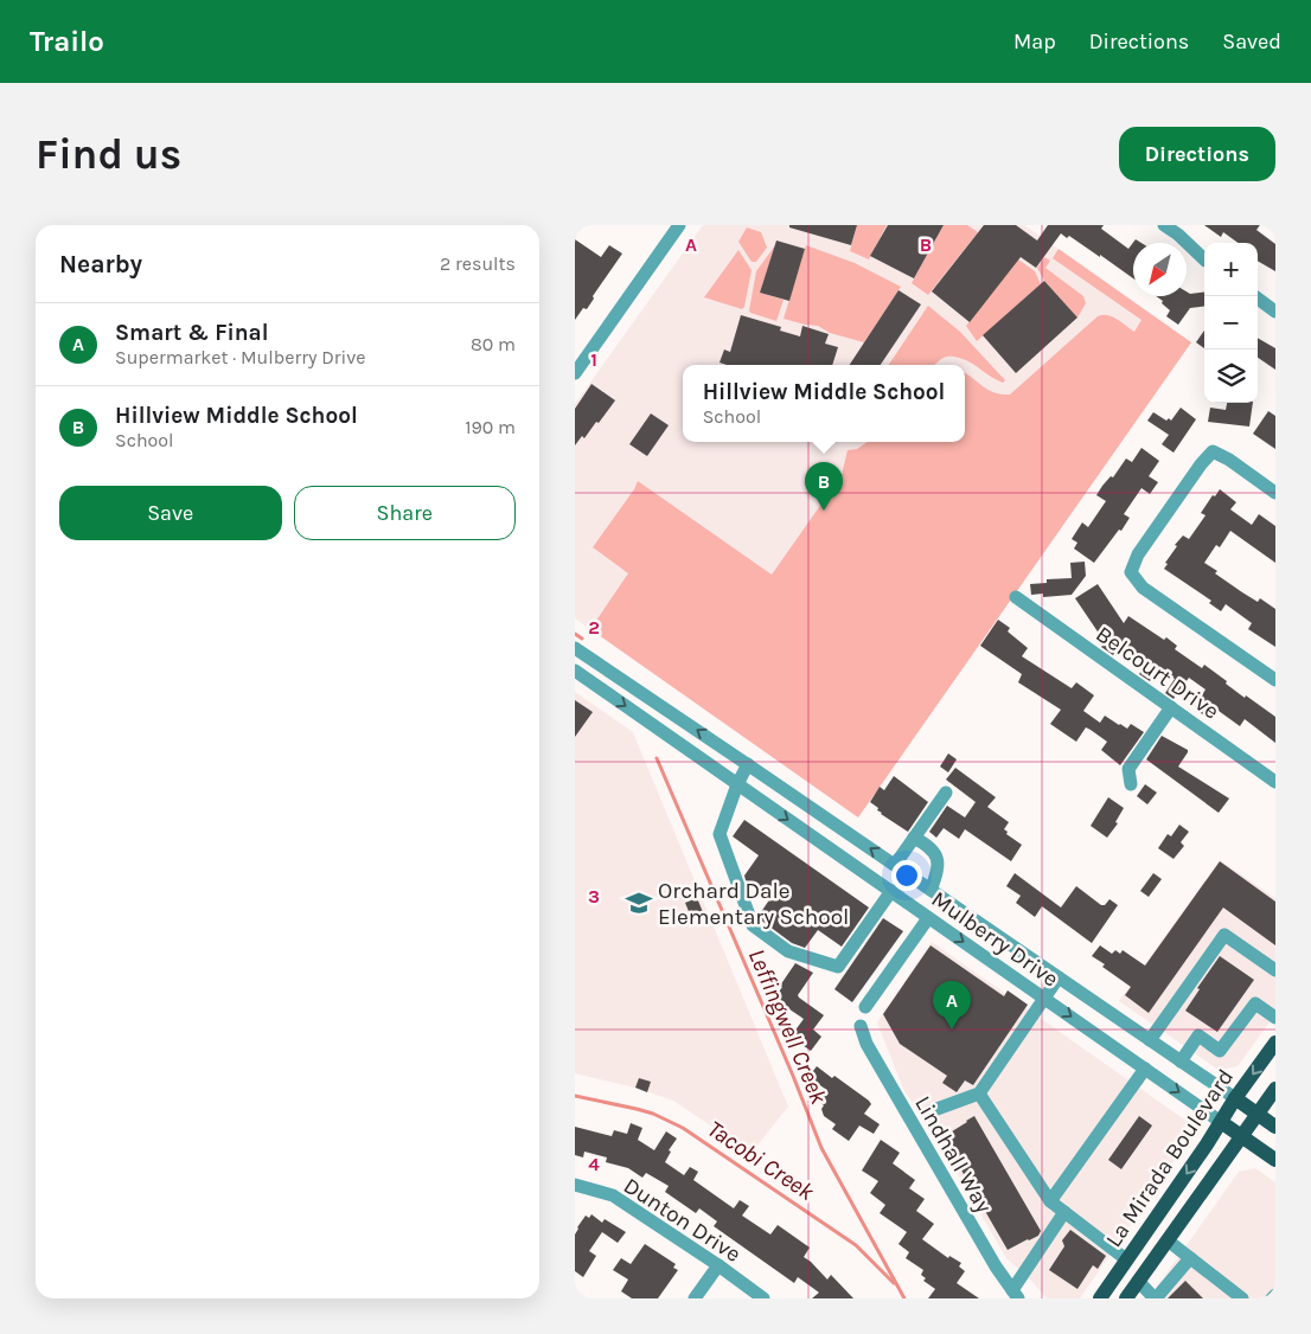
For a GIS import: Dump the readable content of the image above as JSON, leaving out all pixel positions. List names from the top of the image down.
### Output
{
  "streets": {
    "main road": ["Mulberry Drive", "La Mirada Boulevard"],
    "street": ["Belcourt Drive", "Lindhall Way", "Dunton Drive"]
  },
  "crossings": [
    ["Mulberry Drive", "La Mirada Boulevard"]
  ],
  "water": ["Leffingwell Creek", "Tacobi Creek"],
  "places": {
    "school or university": ["Orchard Dale Elementary School"]
  },
  "north": "bottom left",
  "page": {
    "header": "Trailo",
    "nav": ["Map", "Directions", "Saved"],
    "buttons": [
      "Directions",
      ["Save", "Share"]
    ],
    "title": "Find us",
    "heading": ["Nearby", "2 results"],
    "map_buttons": ["+", "−"],
    "list": [
      {
        "mark": "A",
        "name": "Smart & Final",
        "note": "Supermarket · Mulberry Drive",
        "value": "80 m"
      },
      {
        "mark": "B",
        "name": "Hillview Middle School",
        "note": "School",
        "value": "190 m"
      }
    ],
    "popup": ["Hillview Middle School", "School"],
    "pins": ["B", "A"]
  },
  "grid": {
    "columns": ["A", "B"],
    "rows": [
      "1",
      "2",
      "3",
      "4"
    ]
  }
}
